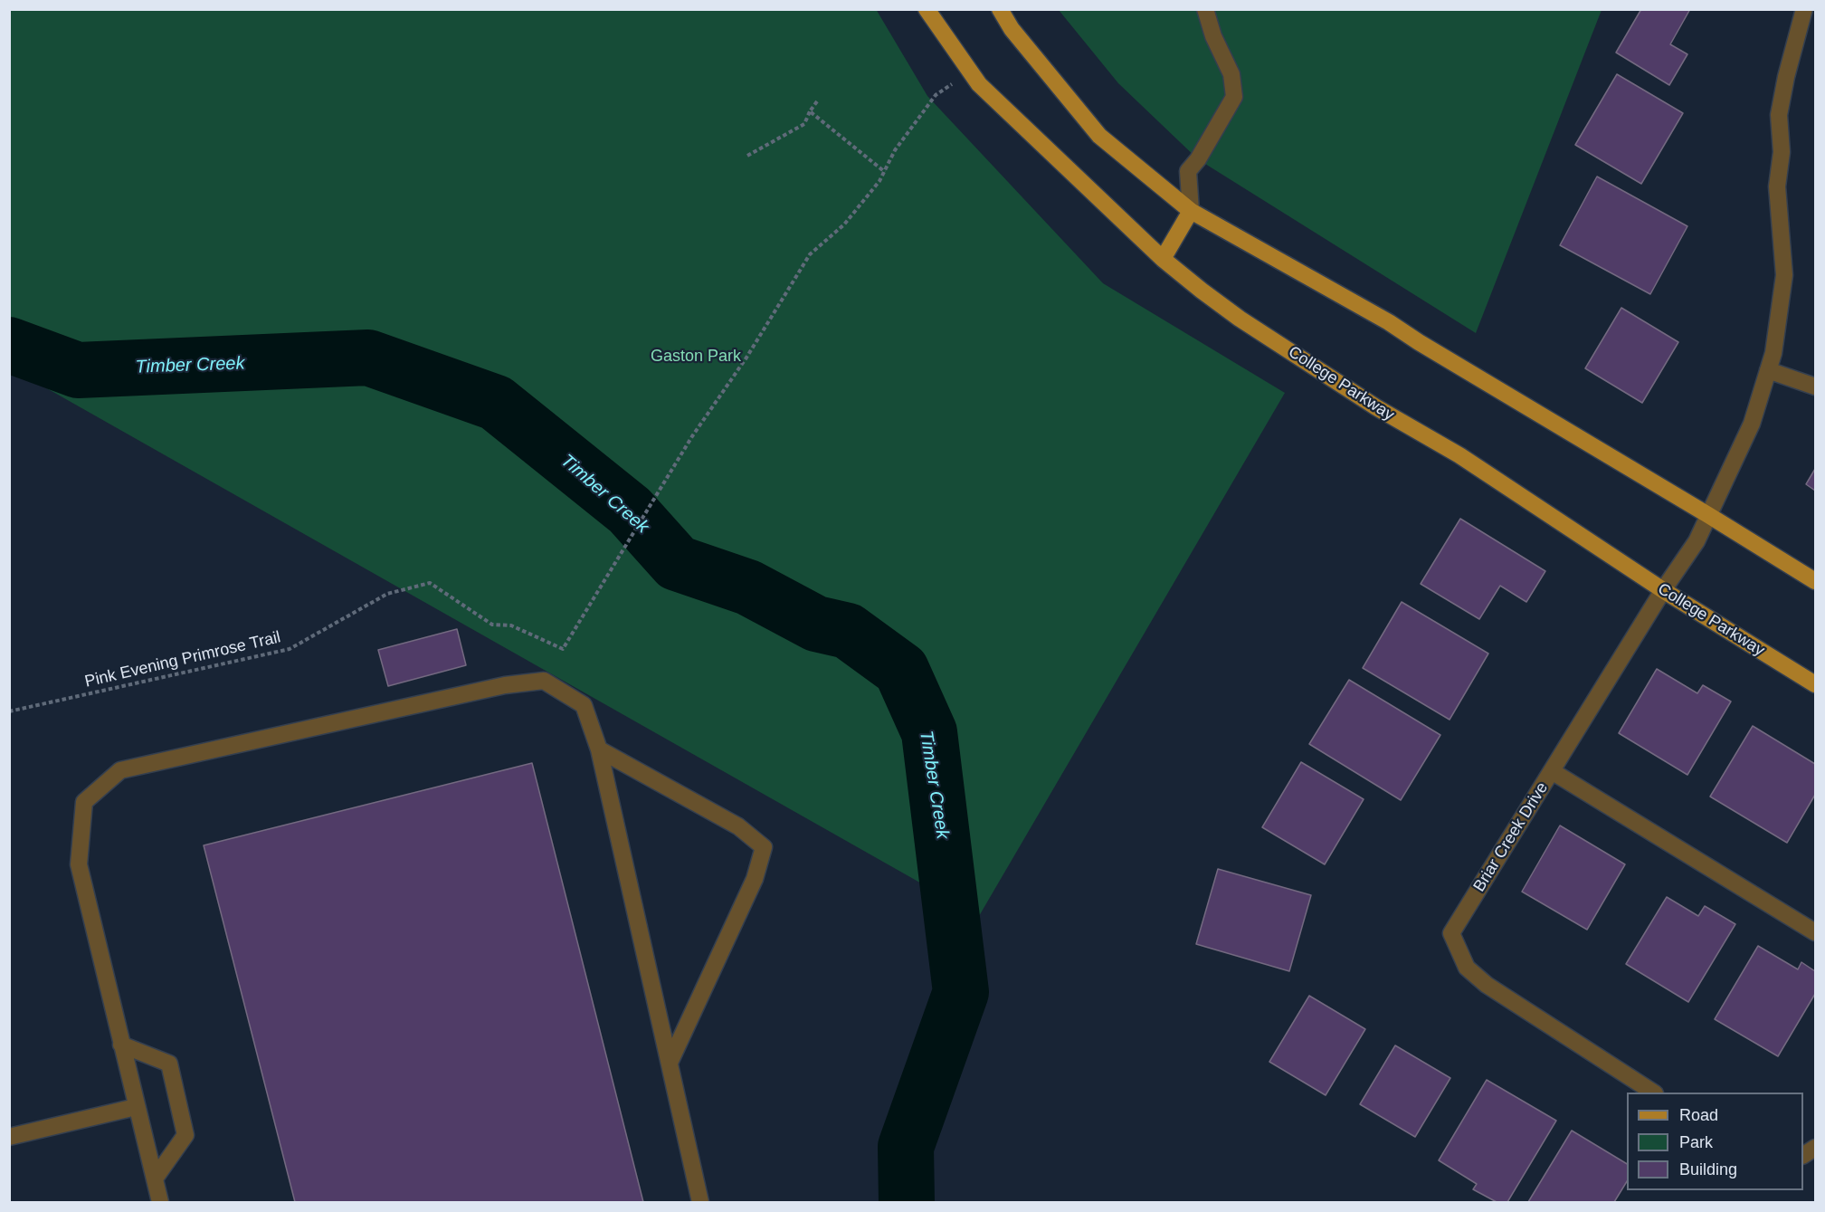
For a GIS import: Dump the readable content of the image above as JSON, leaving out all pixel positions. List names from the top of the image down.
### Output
{
  "streets": {
    "main road": ["College Parkway"],
    "street": ["Briar Creek Drive"],
    "path": ["Pink Evening Primrose Trail"]
  },
  "crossings": [
    ["College Parkway", "Pink Evening Primrose Trail"],
    ["College Parkway", "Briar Creek Drive"]
  ],
  "water": ["Timber Creek"],
  "parks": ["Gaston Park"],
  "legend": ["Road", "Park", "Building"]
}
